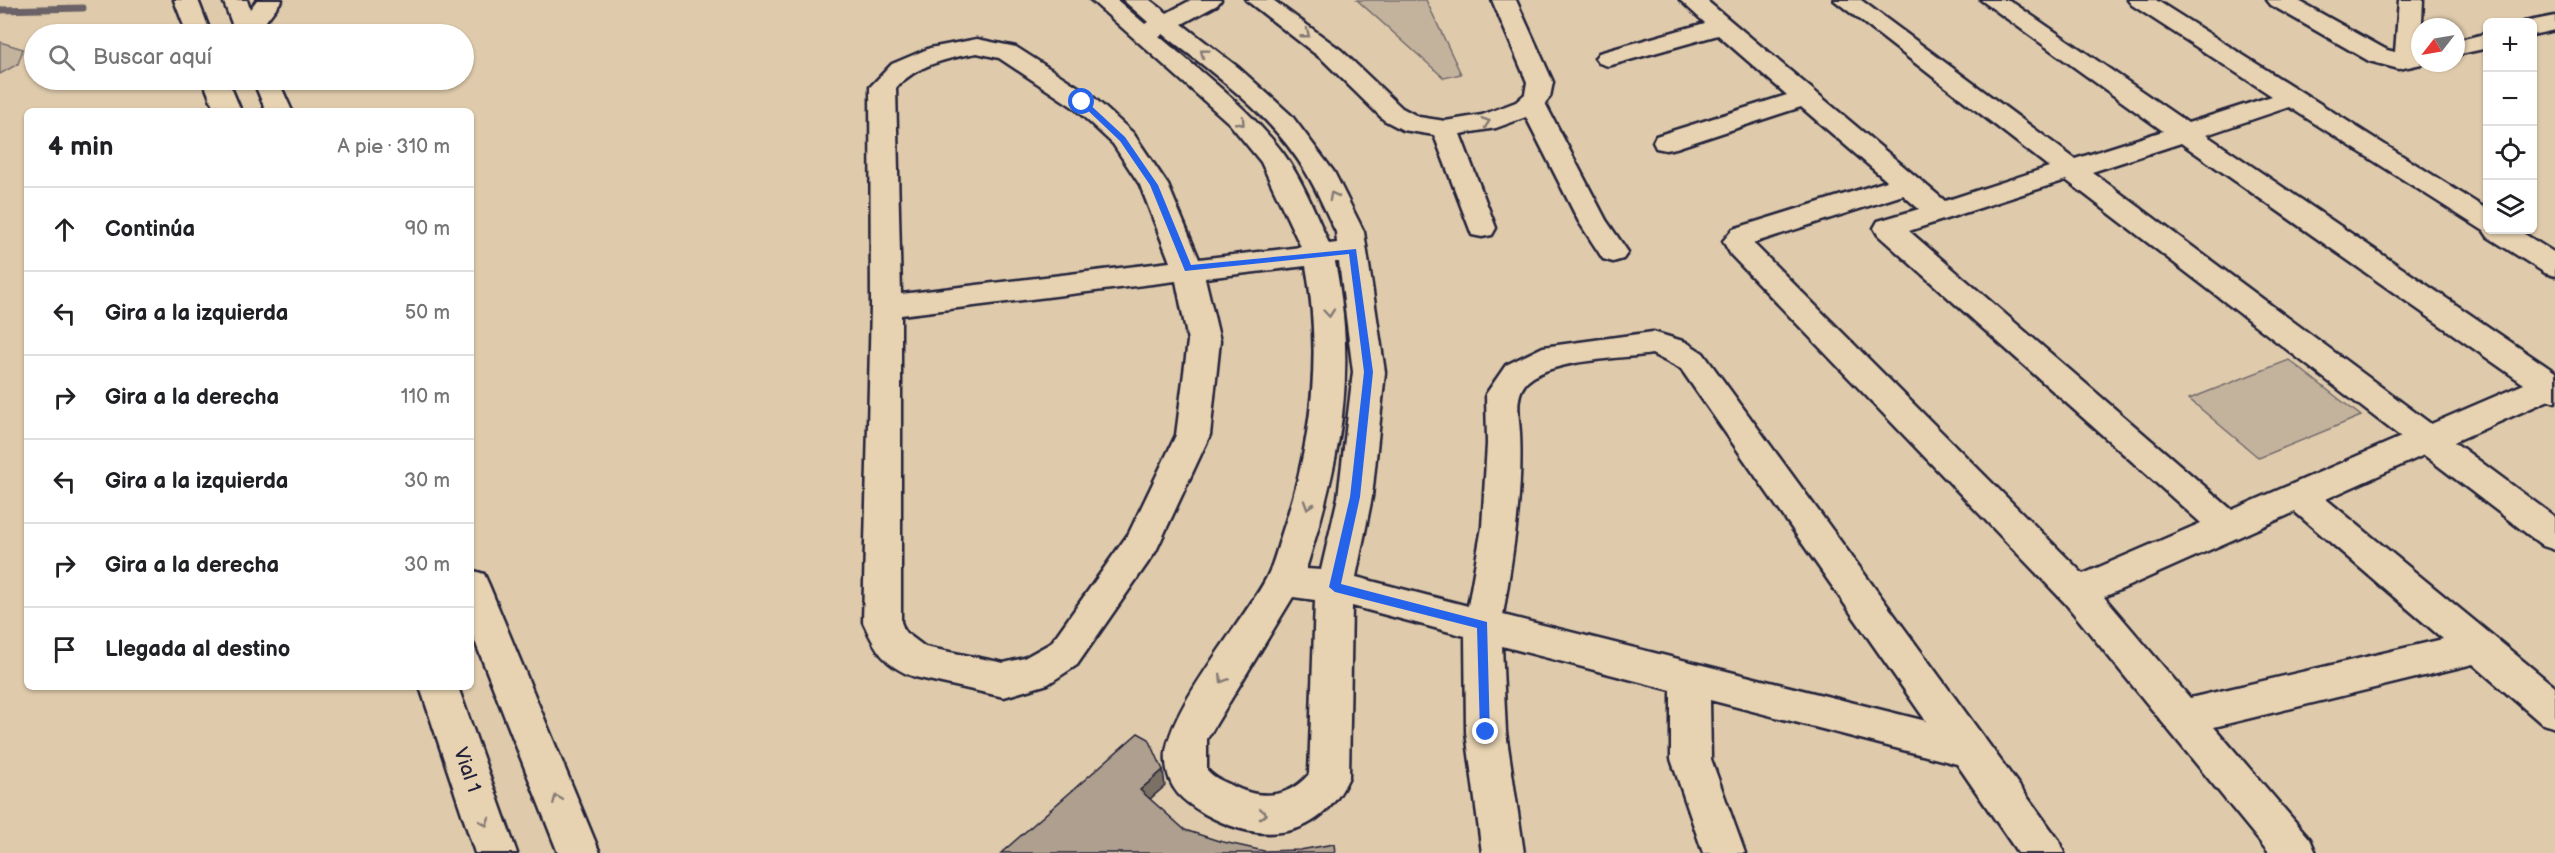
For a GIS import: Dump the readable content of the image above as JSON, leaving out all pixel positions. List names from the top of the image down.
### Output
{
  "streets": {
    "street": ["Vial 1"]
  },
  "north": "bottom left",
  "page": {
    "map_buttons": ["+", "−"],
    "search": "Buscar aquí",
    "heading": ["4 min", "A pie · 310 m"],
    "list": [
      ["Continúa", "90 m"],
      ["Gira a la izquierda", "50 m"],
      ["Gira a la derecha", "110 m"],
      ["Gira a la izquierda", "30 m"],
      ["Gira a la derecha", "30 m"],
      "Llegada al destino"
    ]
  }
}
